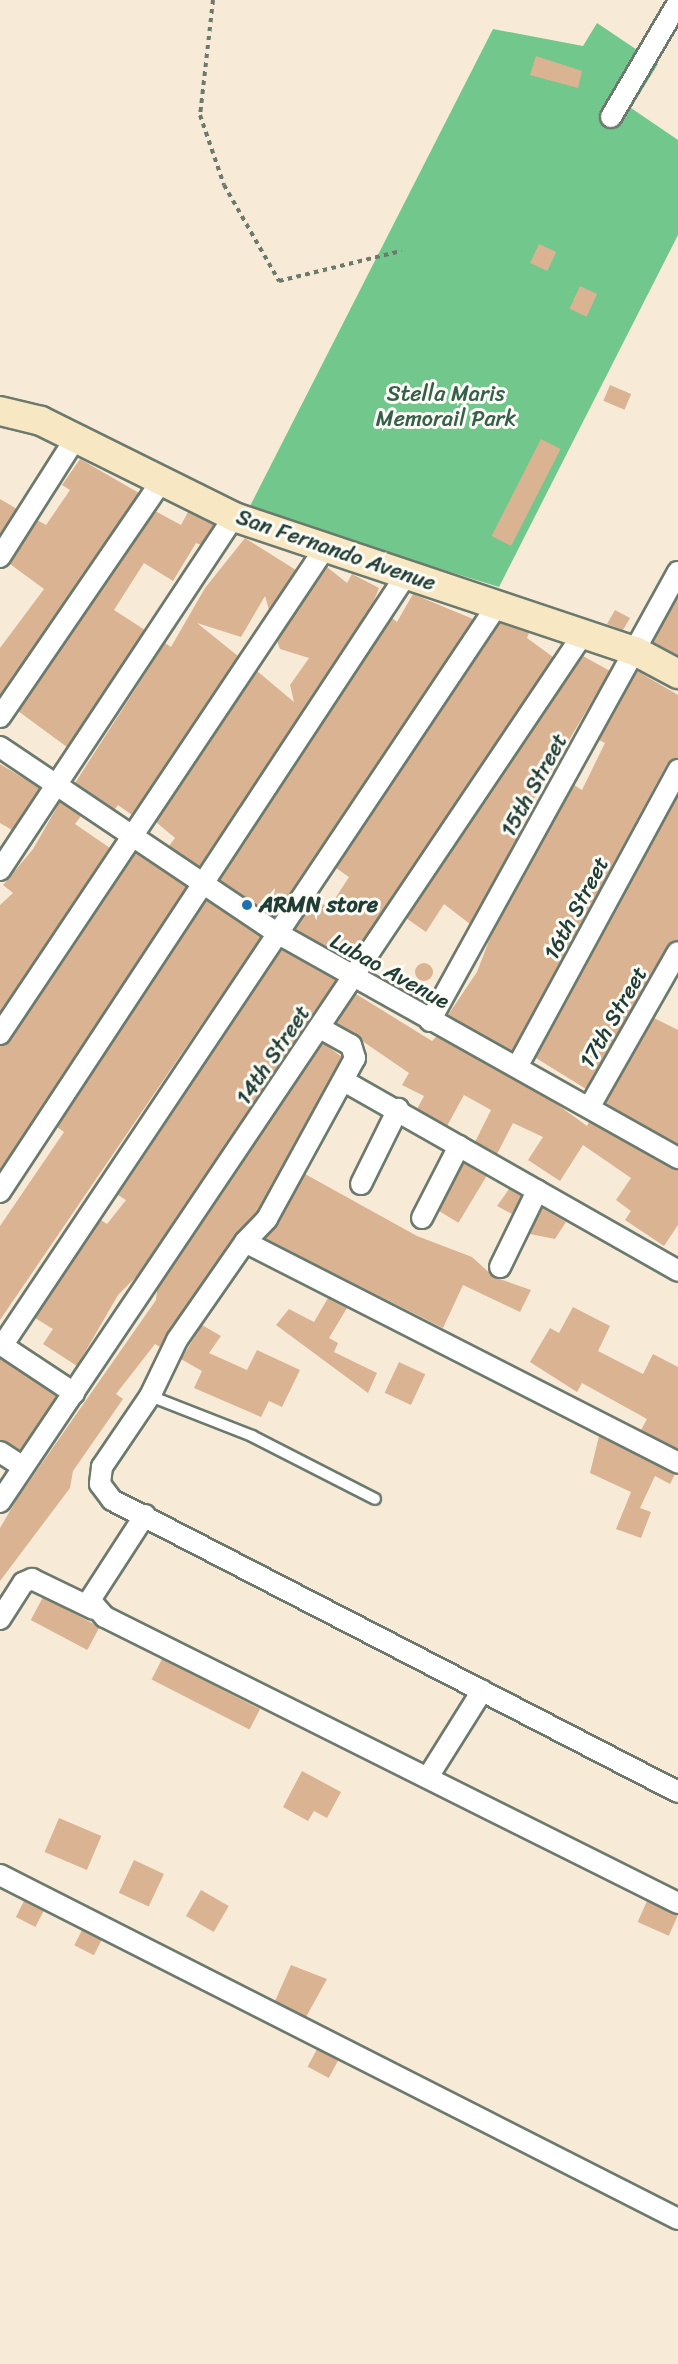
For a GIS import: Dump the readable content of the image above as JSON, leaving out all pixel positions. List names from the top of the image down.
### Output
{
  "streets": {
    "main road": ["San Fernando Avenue"],
    "street": [
      "15th Street",
      "16th Street",
      "Lubao Avenue",
      "17th Street",
      "14th Street"
    ]
  },
  "crossings": [
    ["San Fernando Avenue", "15th Street"],
    ["San Fernando Avenue", "14th Street"],
    ["15th Street", "Lubao Avenue"],
    ["16th Street", "Lubao Avenue"],
    ["Lubao Avenue", "17th Street"],
    ["Lubao Avenue", "14th Street"]
  ],
  "parks": ["Stella Maris Memorail Park"],
  "places": ["ARMN store"]
}
